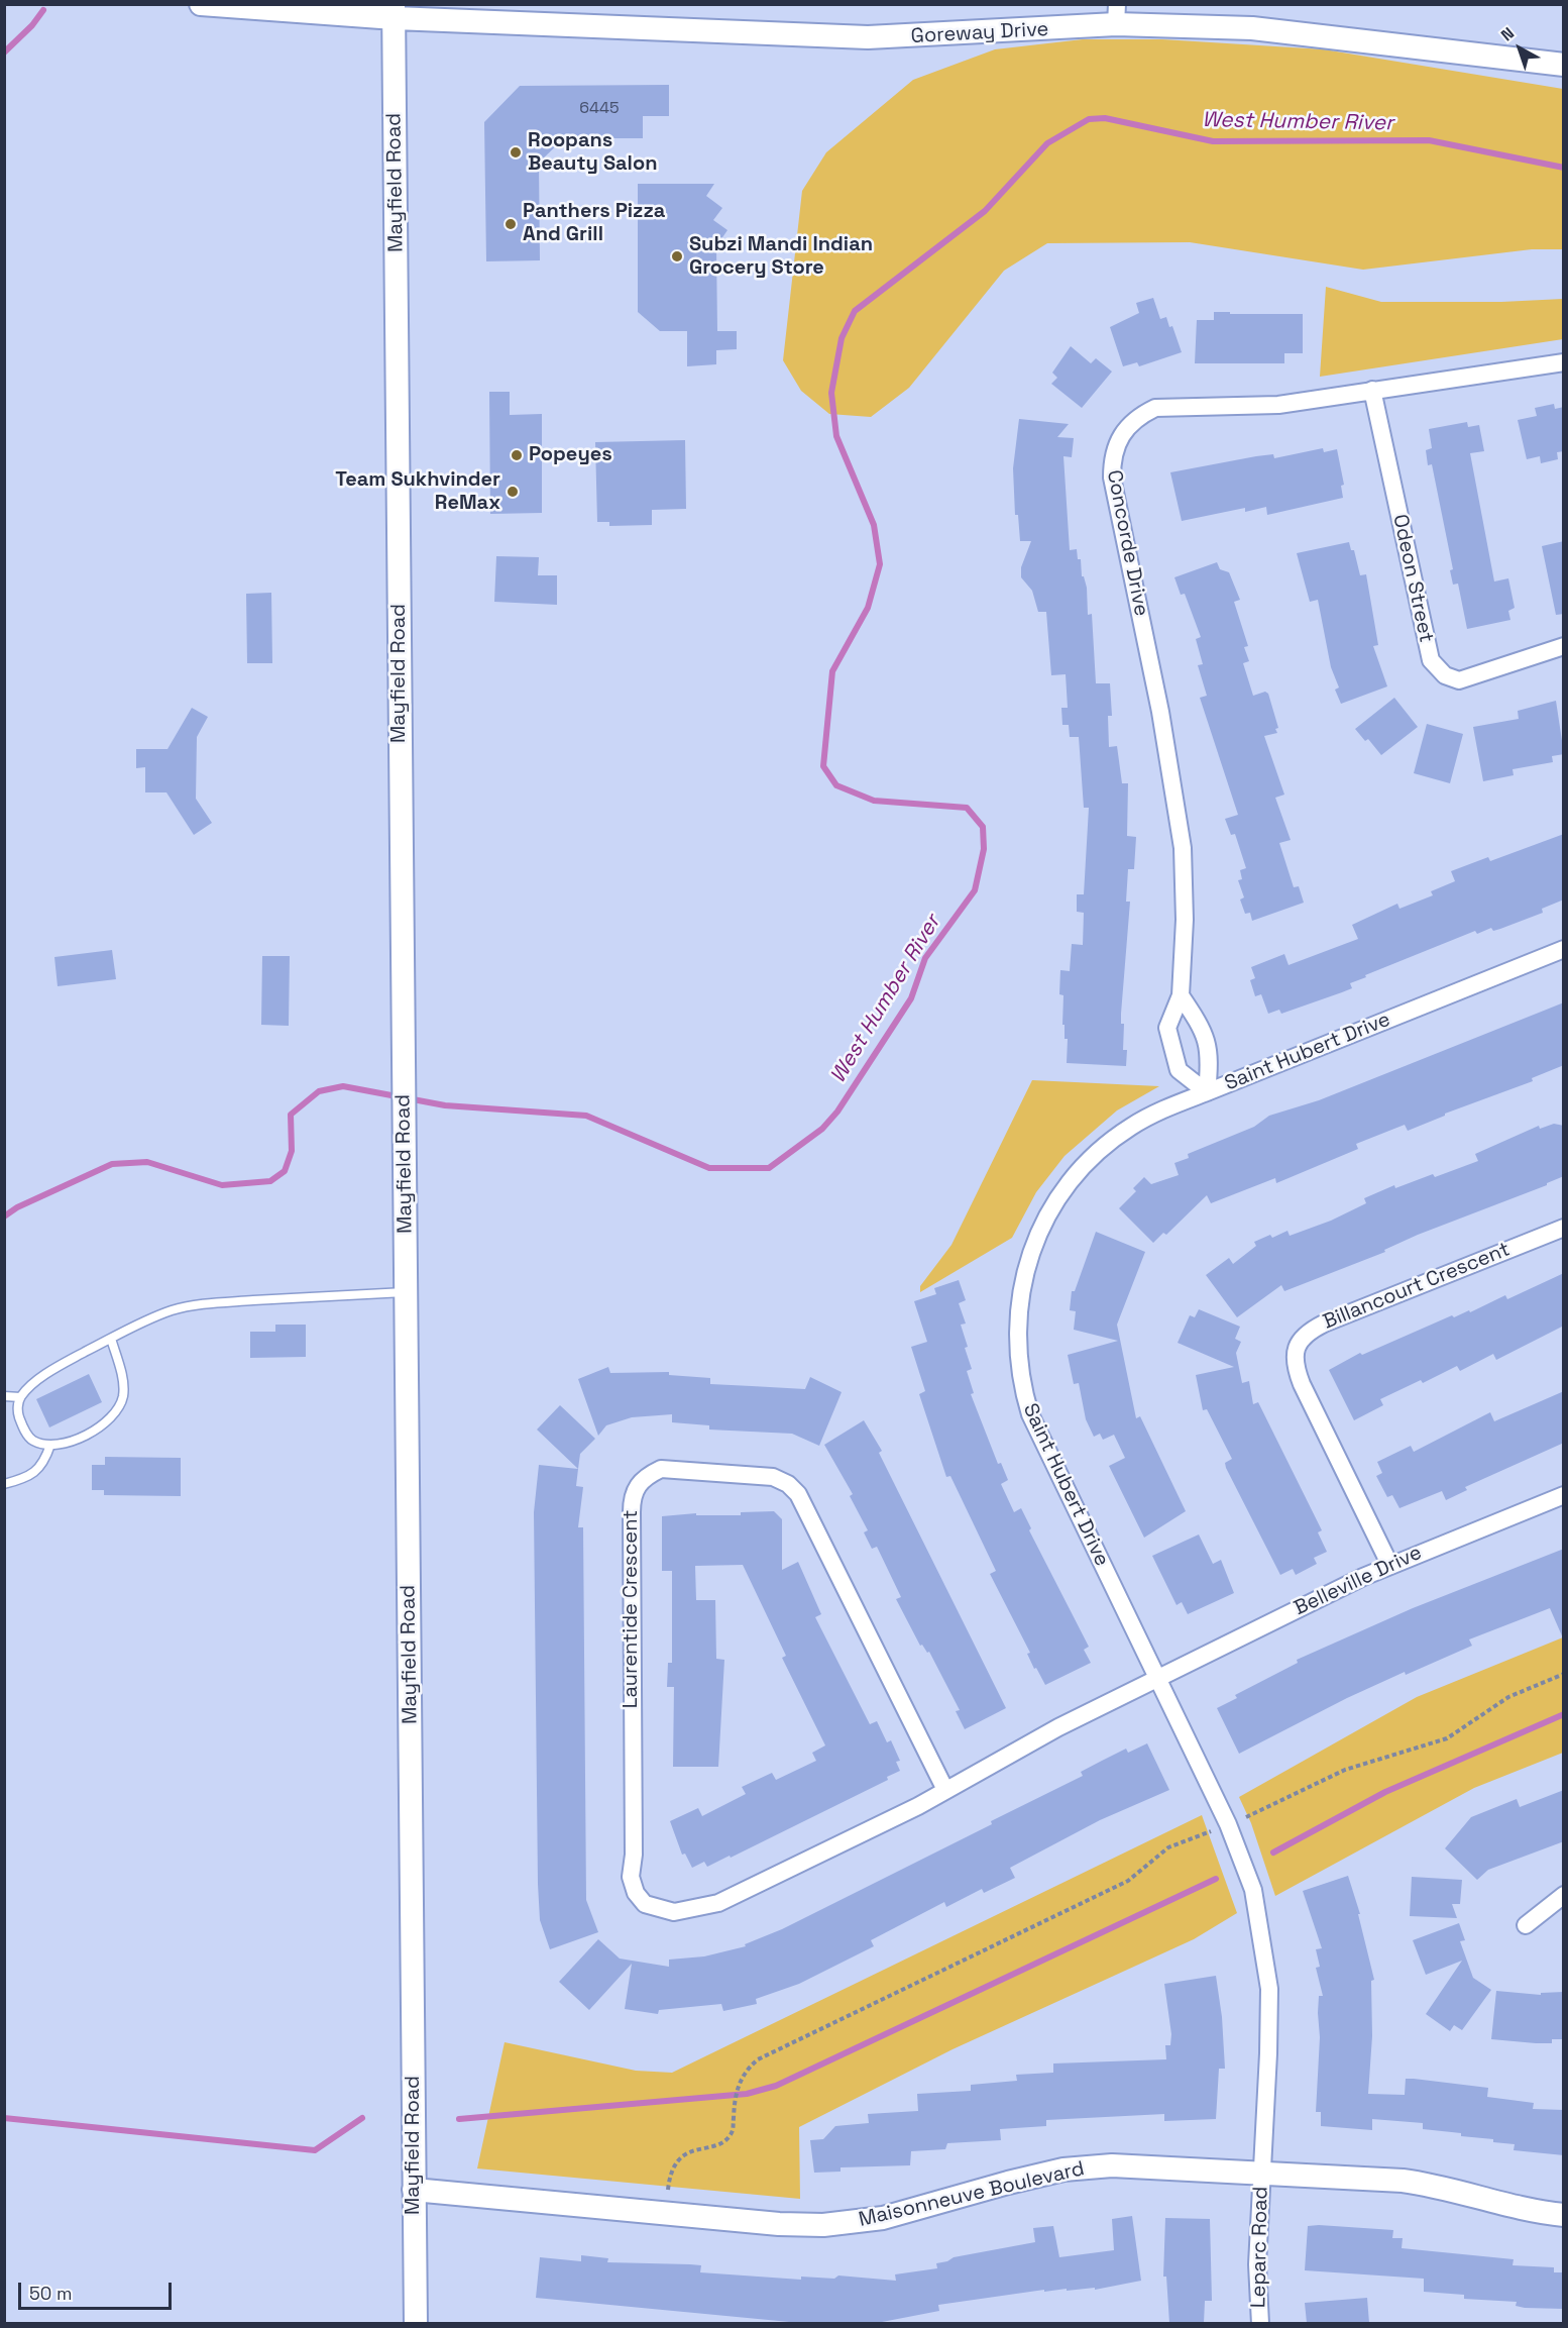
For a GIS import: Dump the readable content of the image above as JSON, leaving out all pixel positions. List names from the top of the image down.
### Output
{
  "streets": {
    "street": [
      "Goreway Drive",
      "Mayfield Road",
      "Concorde Drive",
      "Odeon Street",
      "Saint Hubert Drive",
      "Billancourt Crescent",
      "Belleville Drive",
      "Laurentide Crescent",
      "Maisonneuve Boulevard",
      "Leparc Road"
    ]
  },
  "crossings": [
    ["Goreway Drive", "Mayfield Road"],
    ["Mayfield Road", "Maisonneuve Boulevard"],
    ["Concorde Drive", "Odeon Street"],
    ["Concorde Drive", "Saint Hubert Drive"],
    ["Saint Hubert Drive", "Belleville Drive"],
    ["Saint Hubert Drive", "Laurentide Crescent"],
    ["Saint Hubert Drive", "Maisonneuve Boulevard"],
    ["Saint Hubert Drive", "Leparc Road"],
    ["Billancourt Crescent", "Belleville Drive"],
    ["Belleville Drive", "Laurentide Crescent"],
    ["Maisonneuve Boulevard", "Leparc Road"]
  ],
  "water": ["West Humber River"],
  "places": [
    "Roopans Beauty Salon",
    "Panthers Pizza And Grill",
    "Subzi Mandi Indian Grocery Store",
    "Popeyes",
    "Team Sukhvinder ReMax"
  ],
  "house_numbers": ["6445"],
  "scale_bar": "50 m",
  "north": "top left"
}
